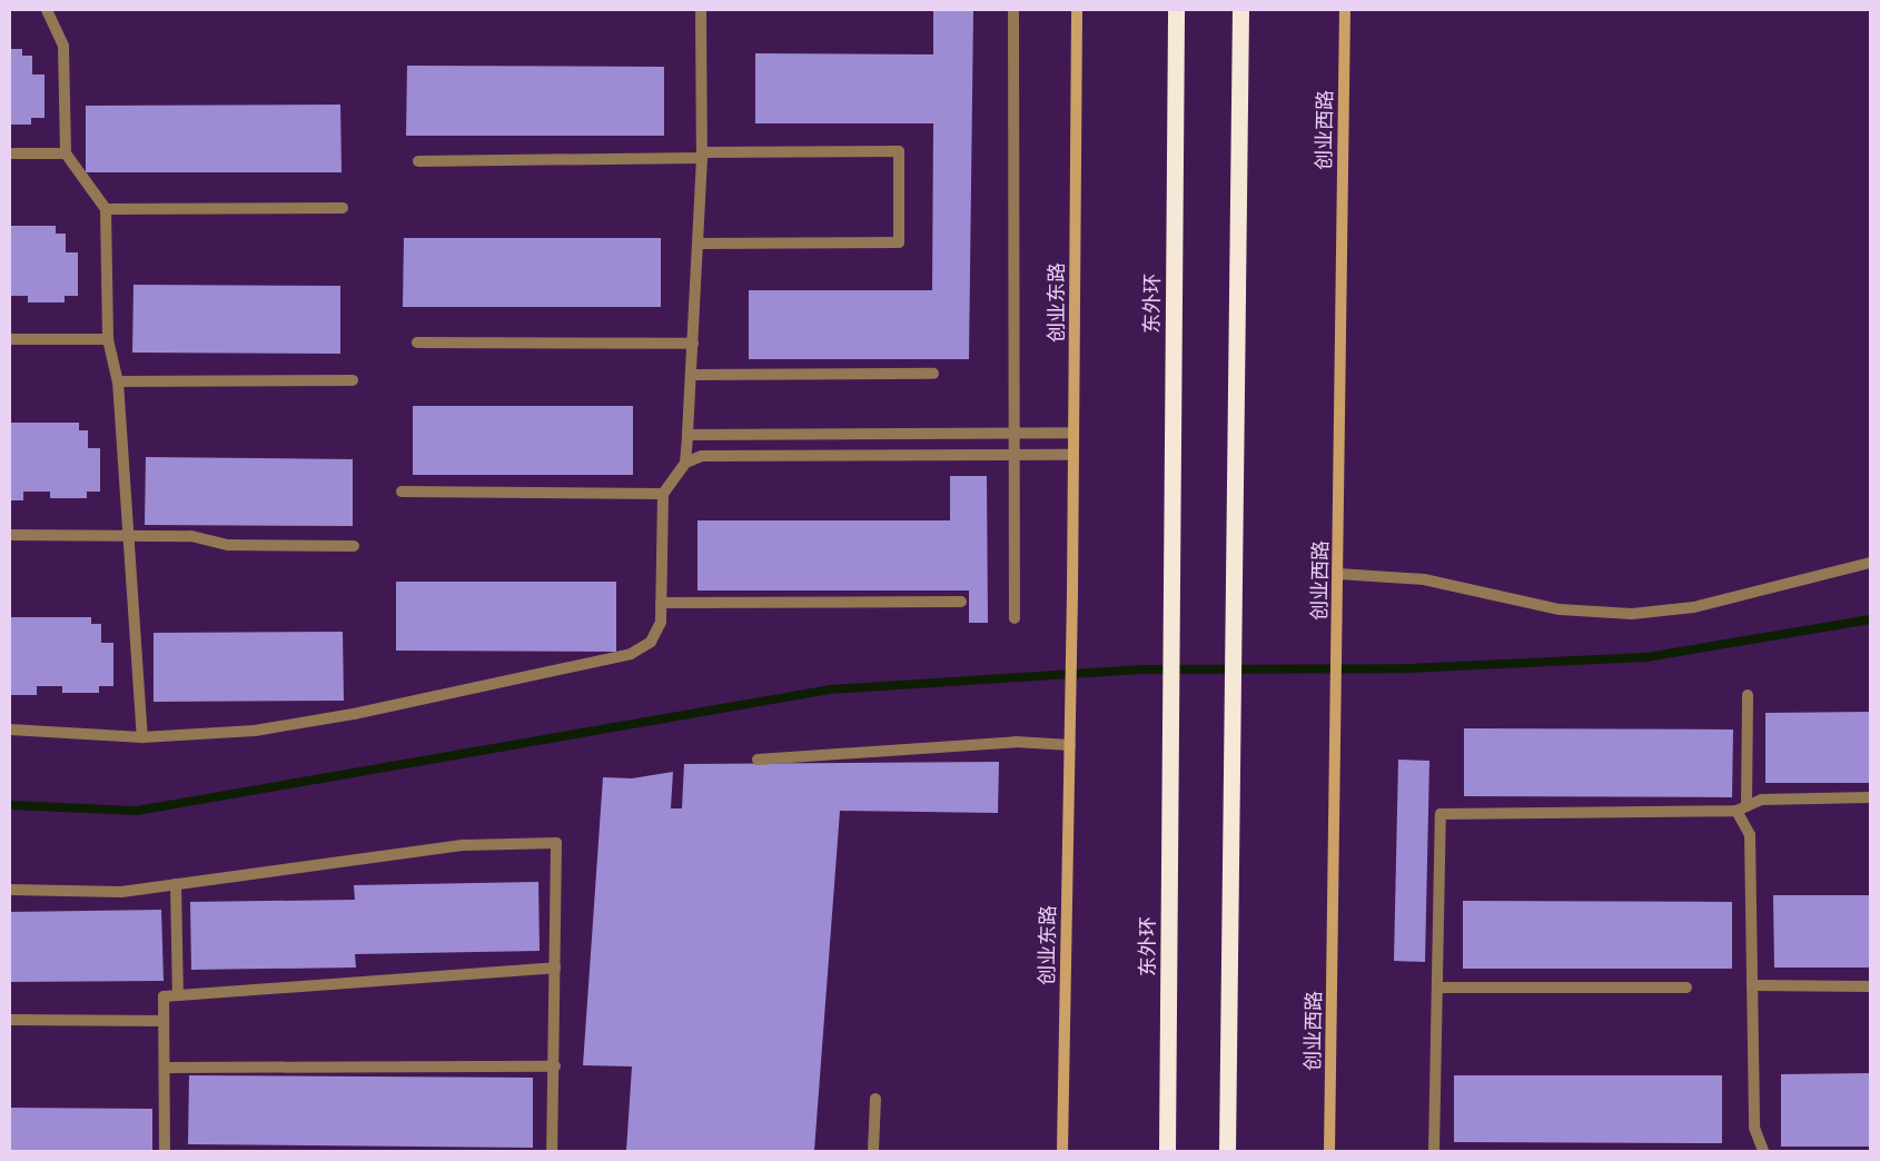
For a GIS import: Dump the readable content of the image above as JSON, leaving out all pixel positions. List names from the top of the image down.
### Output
{
  "streets": {
    "highway": ["东外环"],
    "street": ["创业西路", "创业东路"]
  }
}
